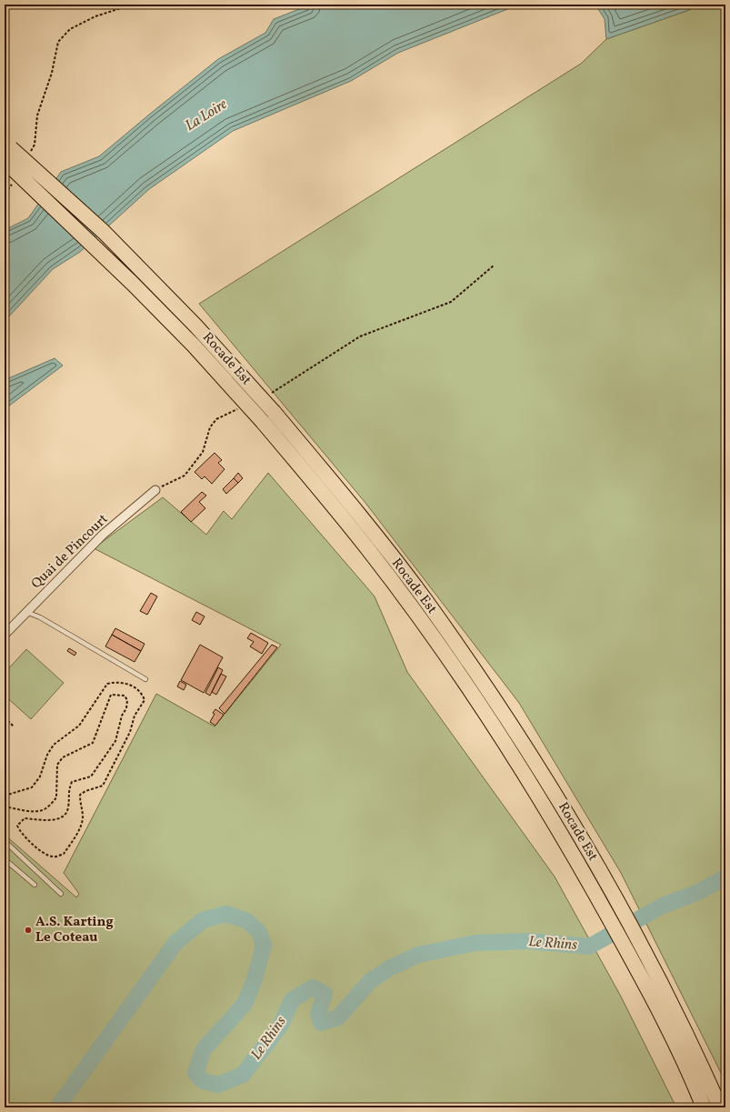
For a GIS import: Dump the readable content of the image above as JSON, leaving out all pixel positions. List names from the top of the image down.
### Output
{
  "streets": {
    "highway": ["Rocade Est"],
    "street": ["Quai de Pincourt"]
  },
  "water": ["La Loire", "Le Rhins"],
  "places": ["A.S. Karting Le Coteau"]
}
